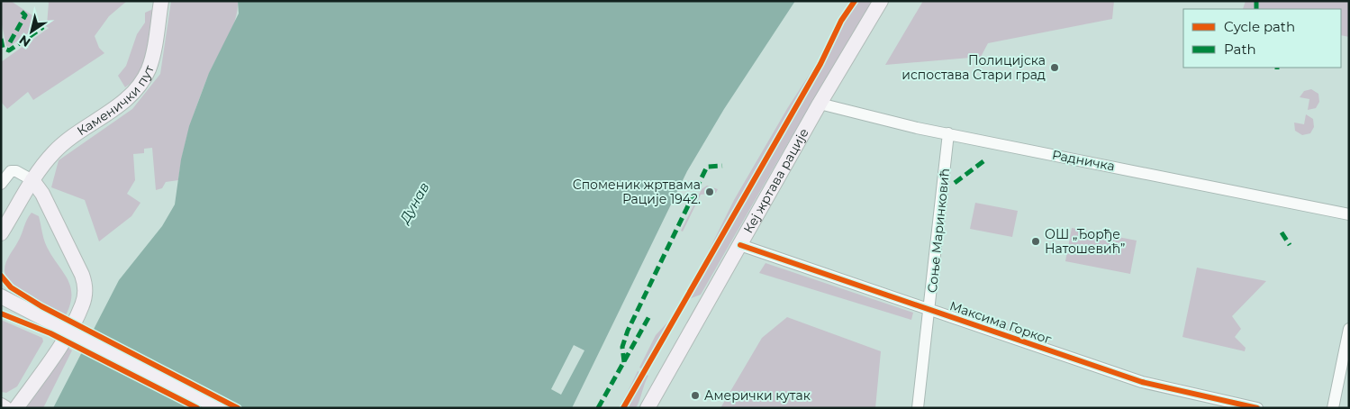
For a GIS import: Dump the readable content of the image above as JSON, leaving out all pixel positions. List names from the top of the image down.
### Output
{
  "streets": {
    "main road": ["Каменички пут", "Кеј жртава рације"],
    "street": ["Радничка", "Соње Маринковић", "Максима Горког"]
  },
  "crossings": [
    ["Радничка", "Кеј жртава рације"],
    ["Радничка", "Соње Маринковић"],
    ["Кеј жртава рације", "Максима Горког"],
    ["Соње Маринковић", "Максима Горког"]
  ],
  "water": ["Дунав"],
  "places": [
    "Полицијска испостава Стари град",
    "Споменик жртвама Рације 1942.",
    "ОШ „Ђорђе Натошевић”",
    "Амерички кутак"
  ],
  "legend": ["Cycle path", "Path"],
  "north": "bottom left"
}
